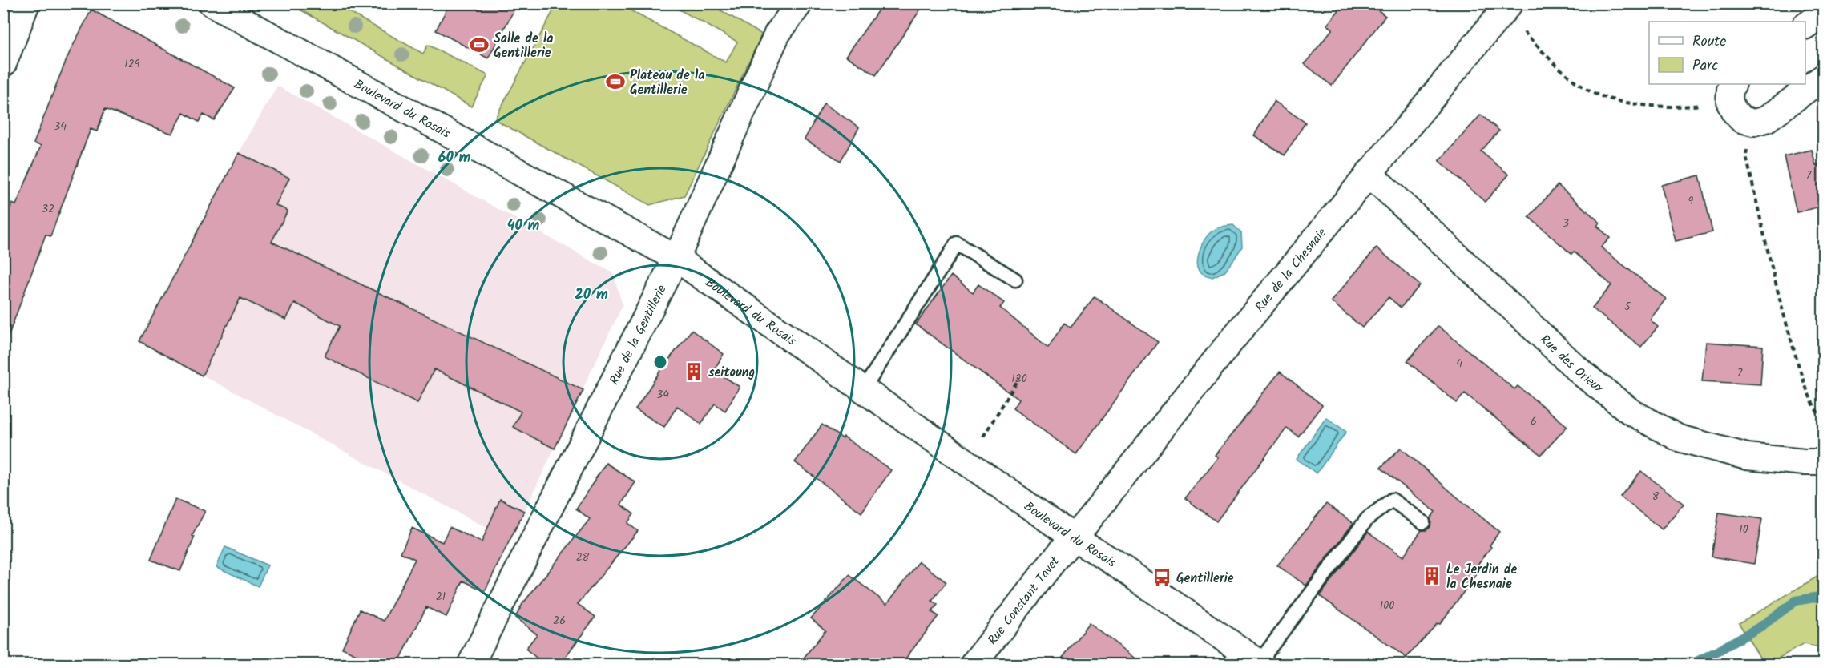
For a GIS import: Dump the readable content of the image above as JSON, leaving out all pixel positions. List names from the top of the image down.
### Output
{
  "streets": {
    "street": [
      "Boulevard du Rosais",
      "Rue de la Chesnaie",
      "Rue de la Gentillerie",
      "Rue des Orieux",
      "Rue Constant Tavet"
    ]
  },
  "crossings": [
    ["Boulevard du Rosais", "Rue de la Chesnaie"],
    ["Boulevard du Rosais", "Rue de la Gentillerie"],
    ["Boulevard du Rosais", "Rue Constant Tavet"],
    ["Rue de la Chesnaie", "Rue des Orieux"],
    ["Rue de la Chesnaie", "Rue Constant Tavet"]
  ],
  "places": {
    "sports": ["Salle de la Gentillerie", "Plateau de la Gentillerie"],
    "building": ["seitoung", "Le Jerdin de la Chesnaie"],
    "bus stop": ["Gentillerie"]
  },
  "house_numbers": [
    "129",
    "34",
    "7",
    "9",
    "32",
    "3",
    "5",
    "4",
    "7",
    "120",
    "34",
    "6",
    "8",
    "10",
    "28",
    "21",
    "100",
    "26"
  ],
  "legend": ["Route", "Parc"],
  "rings": ["60 m", "40 m", "20 m"]
}
